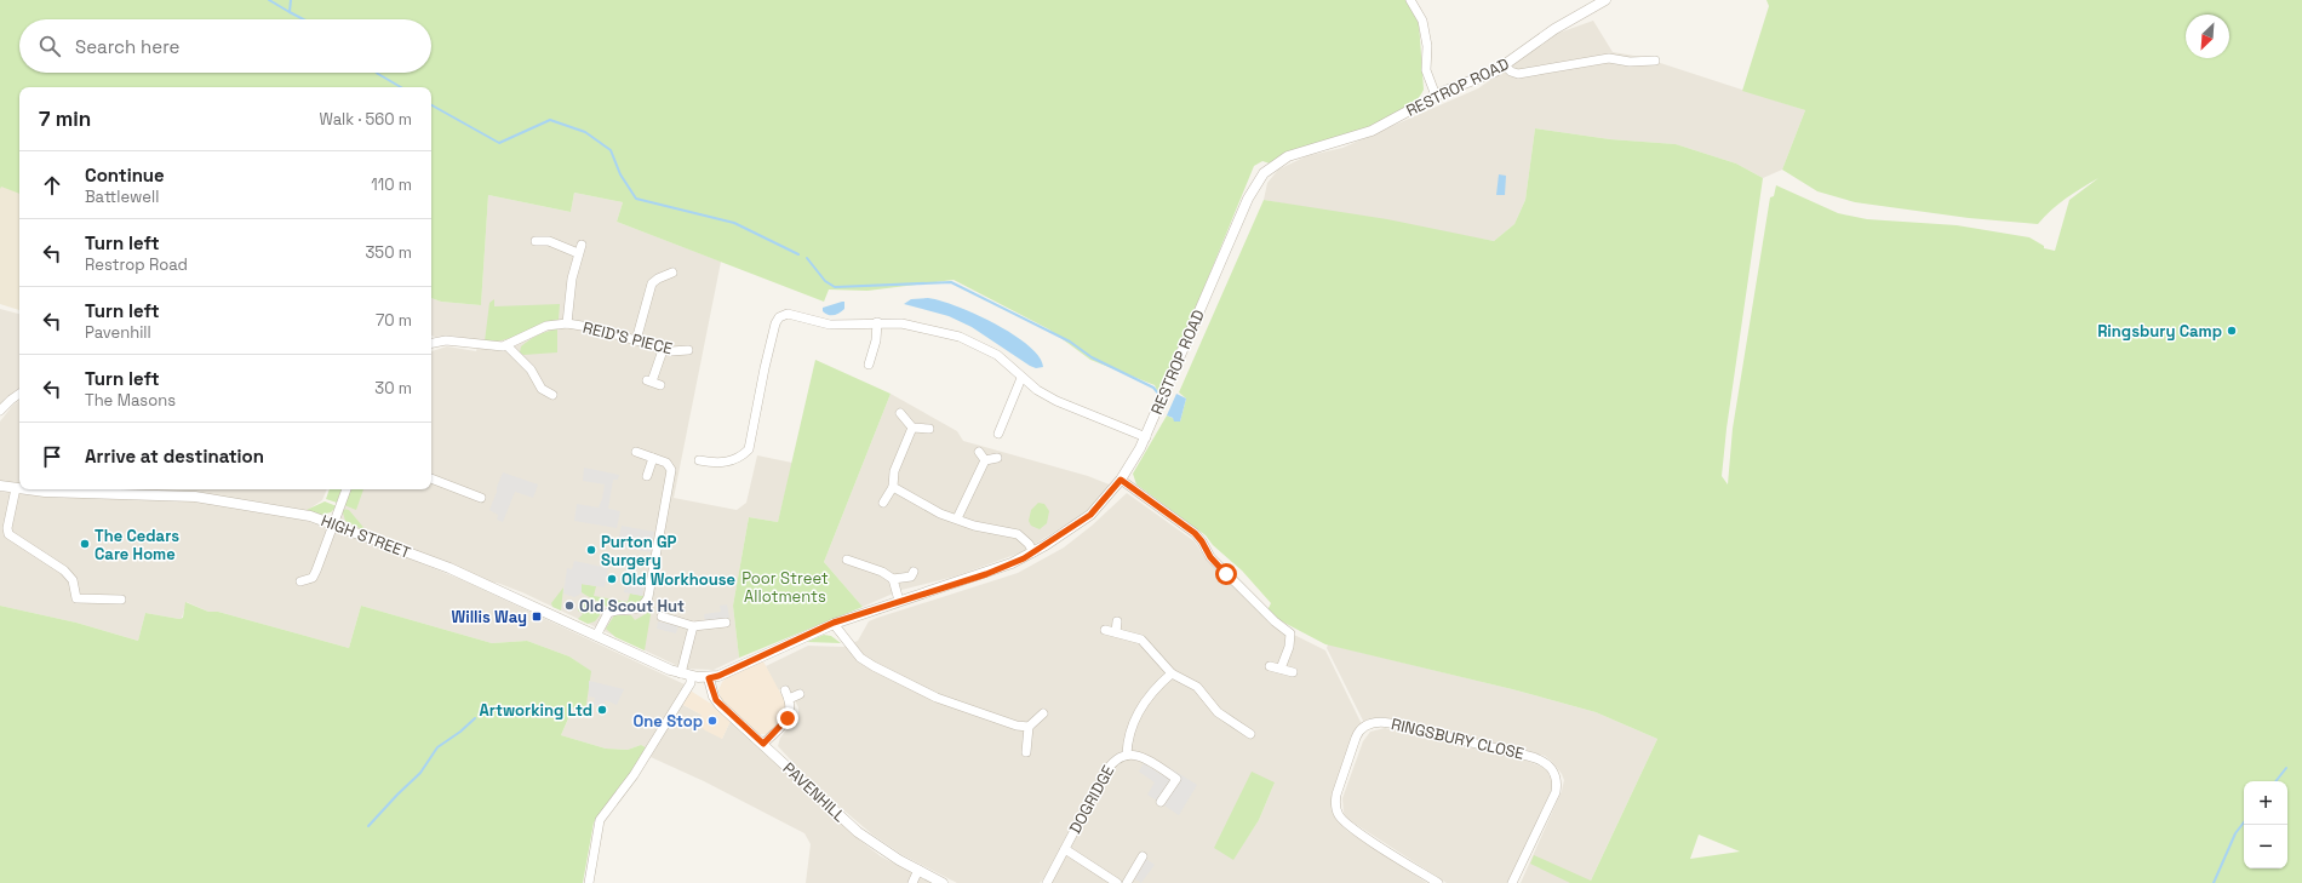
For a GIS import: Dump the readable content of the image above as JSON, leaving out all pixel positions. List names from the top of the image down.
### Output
{
  "streets": {
    "street": [
      "RESTROP ROAD",
      "REID'S PIECE",
      "HIGH STREET",
      "RINGSBURY CLOSE",
      "PAVENHILL",
      "DOGRIDGE"
    ]
  },
  "crossings": [
    ["RESTROP ROAD", "HIGH STREET"],
    ["RESTROP ROAD", "PAVENHILL"],
    ["HIGH STREET", "PAVENHILL"]
  ],
  "parks": ["Poor Street Allotments"],
  "places": {
    "other": [
      "Ringsbury Camp",
      "The Cedars Care Home",
      "Purton GP Surgery",
      "Old Workhouse",
      "Old Scout Hut",
      "Artworking Ltd",
      "One Stop"
    ],
    "transit": ["Willis Way"]
  },
  "north": "bottom left",
  "page": {
    "search": "Search here",
    "heading": ["7 min", "Walk · 560 m"],
    "list": [
      ["Continue", "Battlewell", "110 m"],
      ["Turn left", "Restrop Road", "350 m"],
      ["Turn left", "Pavenhill", "70 m"],
      ["Turn left", "The Masons", "30 m"],
      "Arrive at destination"
    ],
    "map_buttons": ["+", "−"]
  }
}
